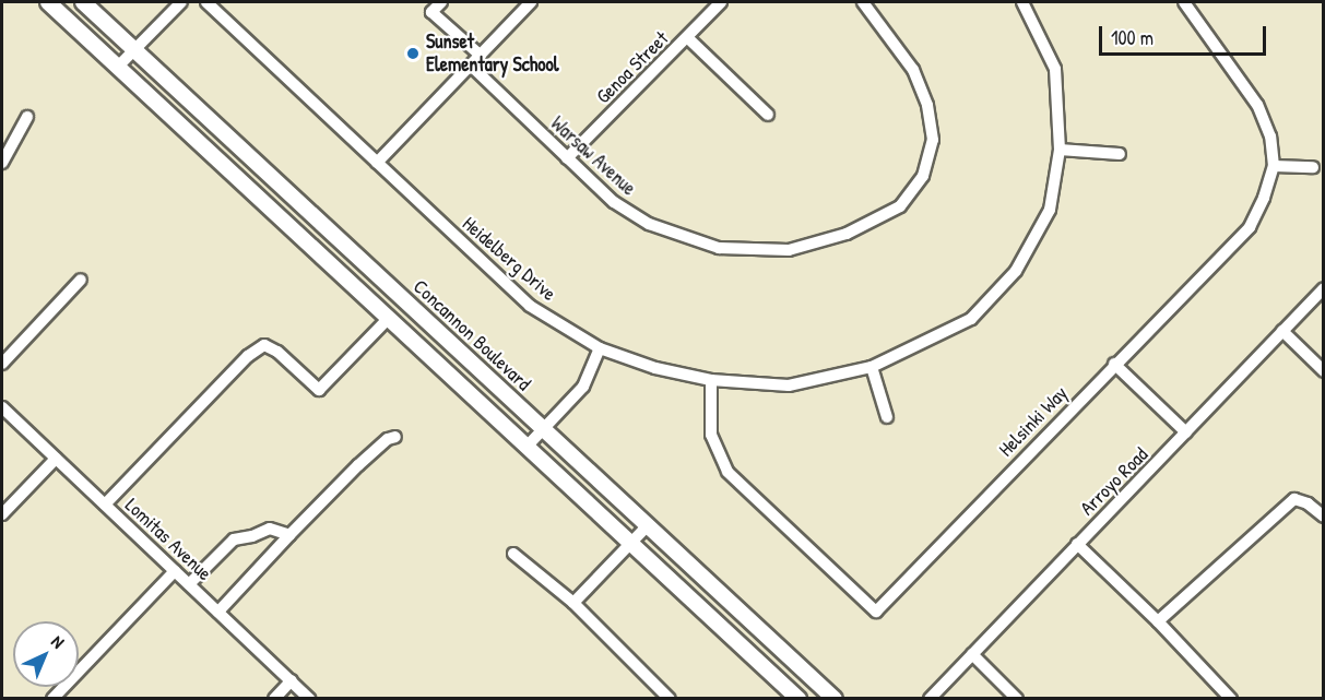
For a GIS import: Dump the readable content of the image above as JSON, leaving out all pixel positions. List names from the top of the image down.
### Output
{
  "streets": {
    "main road": ["Concannon Boulevard"],
    "street": [
      "Genoa Street",
      "Warsaw Avenue",
      "Heidelberg Drive",
      "Helsinki Way",
      "Arroyo Road",
      "Lomitas Avenue"
    ]
  },
  "crossings": [
    ["Genoa Street", "Warsaw Avenue"],
    ["Heidelberg Drive", "Helsinki Way"]
  ],
  "places": ["Sunset Elementary School"],
  "scale_bar": "100 m",
  "north": "top right"
}
